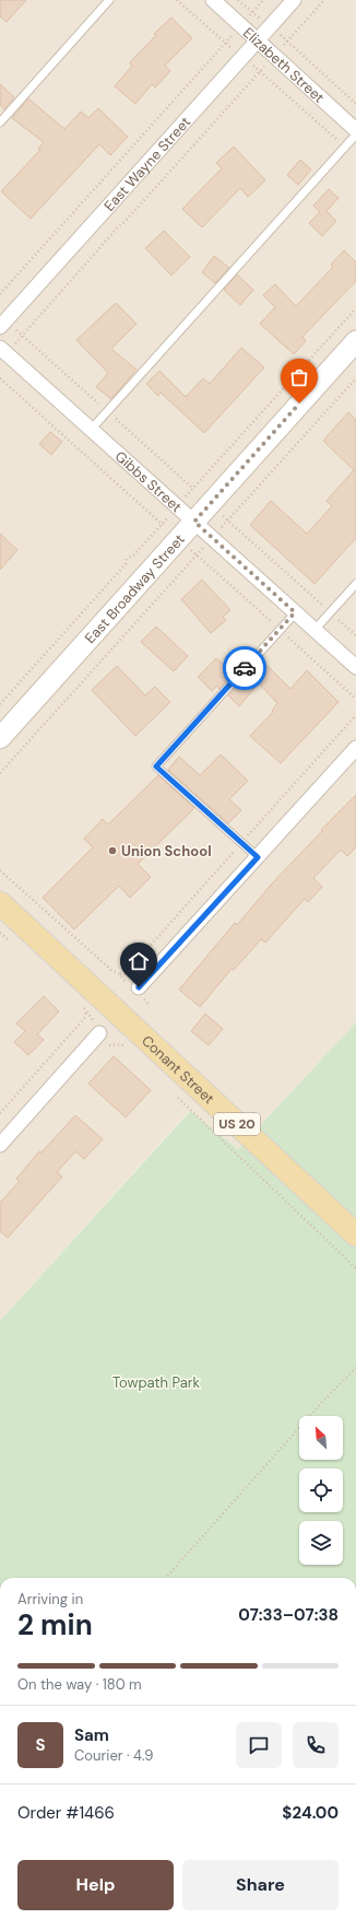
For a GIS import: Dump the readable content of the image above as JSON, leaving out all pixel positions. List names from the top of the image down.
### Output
{
  "streets": {
    "main road": ["Conant Street", "US 20"],
    "street": [
      "Elizabeth Street",
      "East Wayne Street",
      "Gibbs Street",
      "East Broadway Street"
    ]
  },
  "crossings": [
    ["Elizabeth Street", "East Wayne Street"],
    ["Gibbs Street", "East Broadway Street"]
  ],
  "parks": ["Towpath Park"],
  "places": ["Union School"],
  "north": "top left",
  "page": {
    "heading": ["2 min", "Arriving in", "07:33–07:38"],
    "panel": [
      "Sam",
      "Courier · 4.9",
      "Order #1466",
      "$24.00"
    ],
    "bar": "On the way · 180 m",
    "round": "S",
    "buttons": ["Help", "Share"]
  }
}
